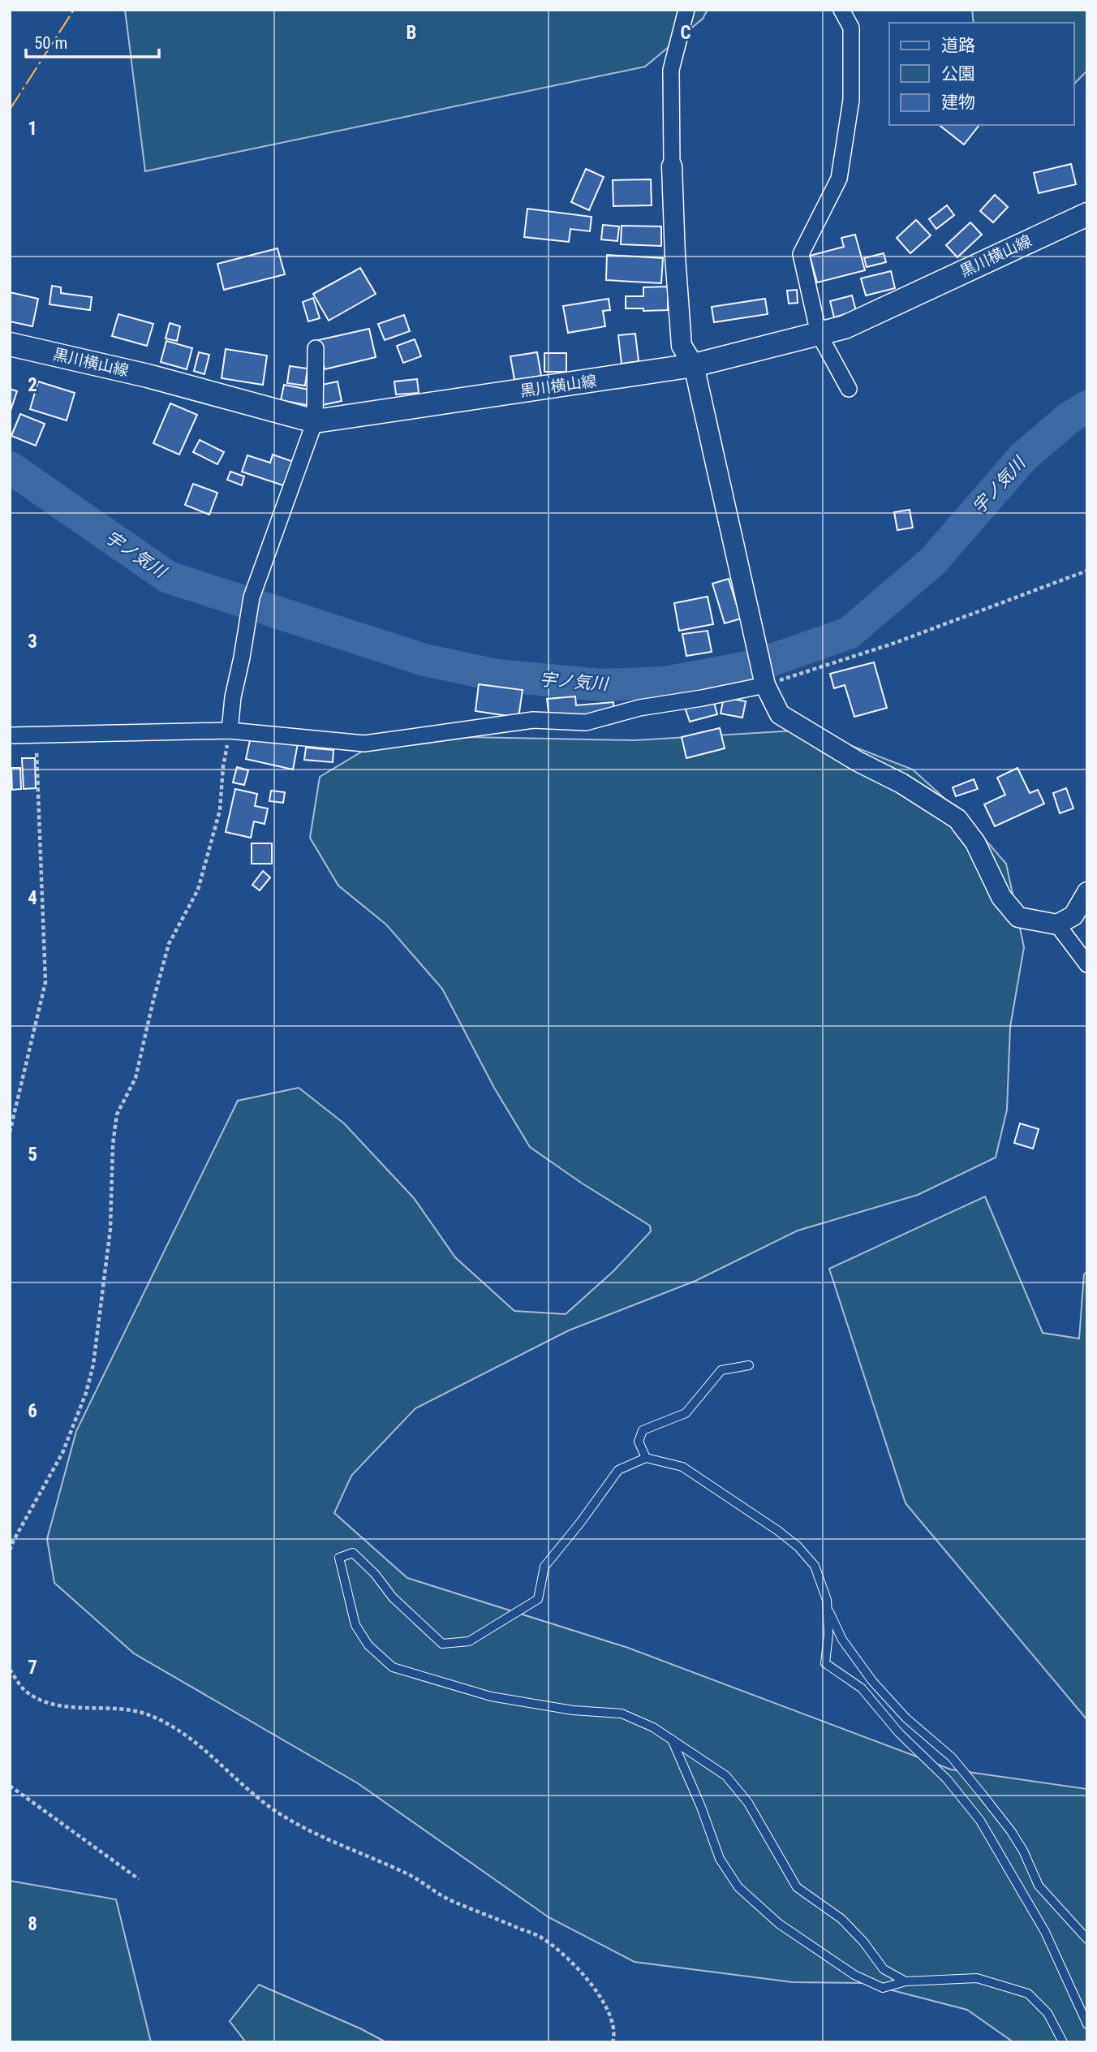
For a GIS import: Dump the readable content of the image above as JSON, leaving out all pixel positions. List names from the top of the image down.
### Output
{
  "streets": {
    "main road": ["黒川横山線"]
  },
  "water": ["宇ノ気川"],
  "legend": ["道路", "公園", "建物"],
  "scale_bar": "50 m",
  "grid": {
    "columns": ["B", "C"],
    "rows": [
      "1",
      "2",
      "3",
      "4",
      "5",
      "6",
      "7",
      "8"
    ]
  }
}
